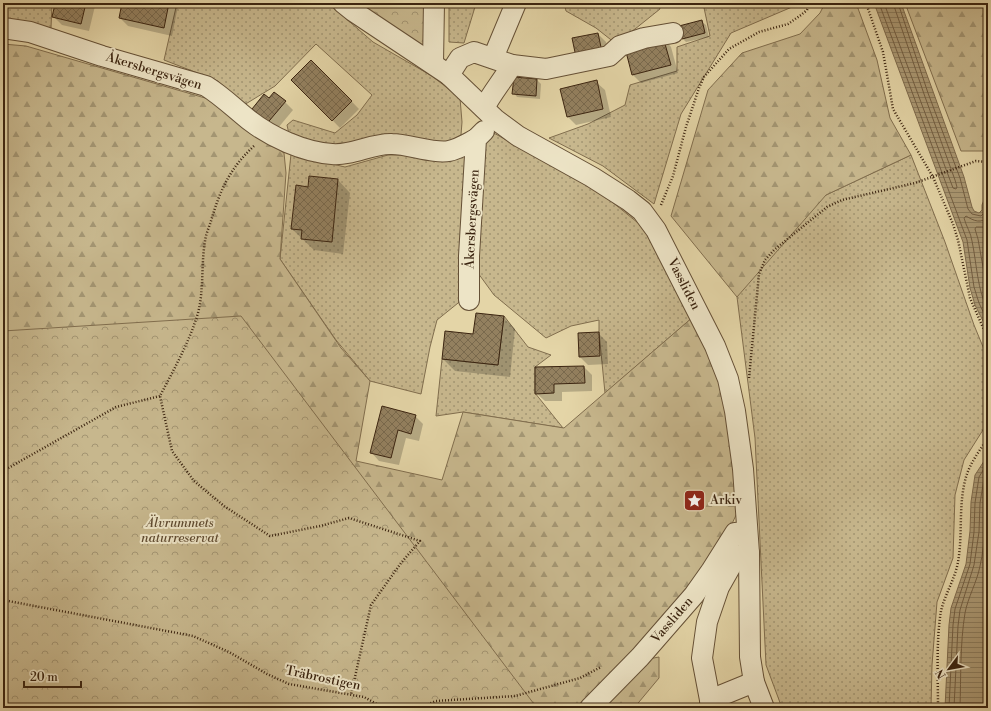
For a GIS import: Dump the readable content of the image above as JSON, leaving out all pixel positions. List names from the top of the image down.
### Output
{
  "streets": {
    "street": ["Åkersbergsvägen", "Vassliden"],
    "path": ["Träbrostigen"]
  },
  "crossings": [
    ["Åkersbergsvägen", "Vassliden"]
  ],
  "parks": ["Älvrummets naturreservat"],
  "places": {
    "place": ["Arkiv"]
  },
  "scale_bar": "20 m",
  "north": "bottom left"
}
